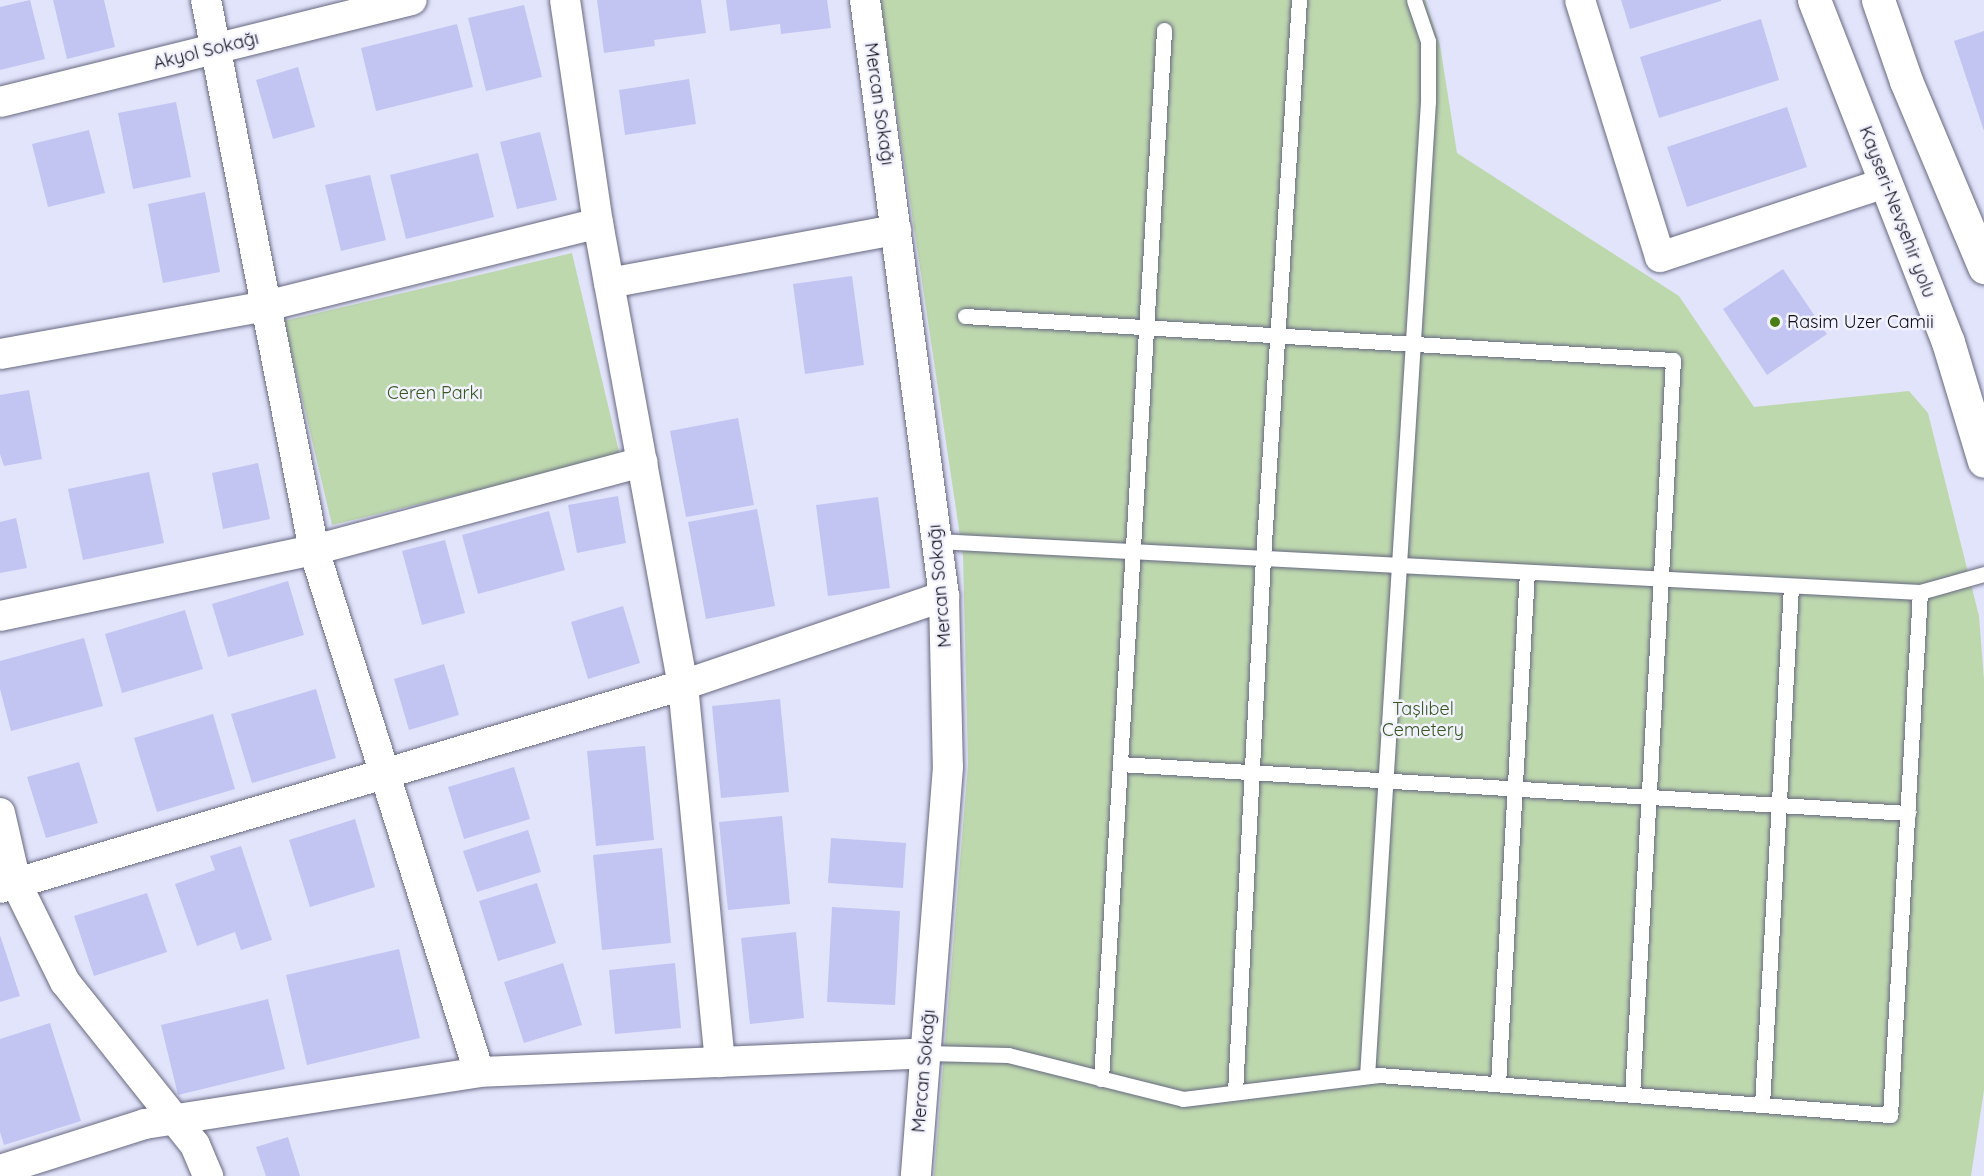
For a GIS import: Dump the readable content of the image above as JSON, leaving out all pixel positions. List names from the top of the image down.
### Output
{
  "streets": {
    "highway": ["Kayseri-Nevşehir yolu"],
    "street": ["Akyol Sokağı", "Mercan Sokağı"]
  },
  "parks": ["Ceren Parkı", "Taşlıbel Cemetery"],
  "places": ["Rasim Uzer Camii"]
}
